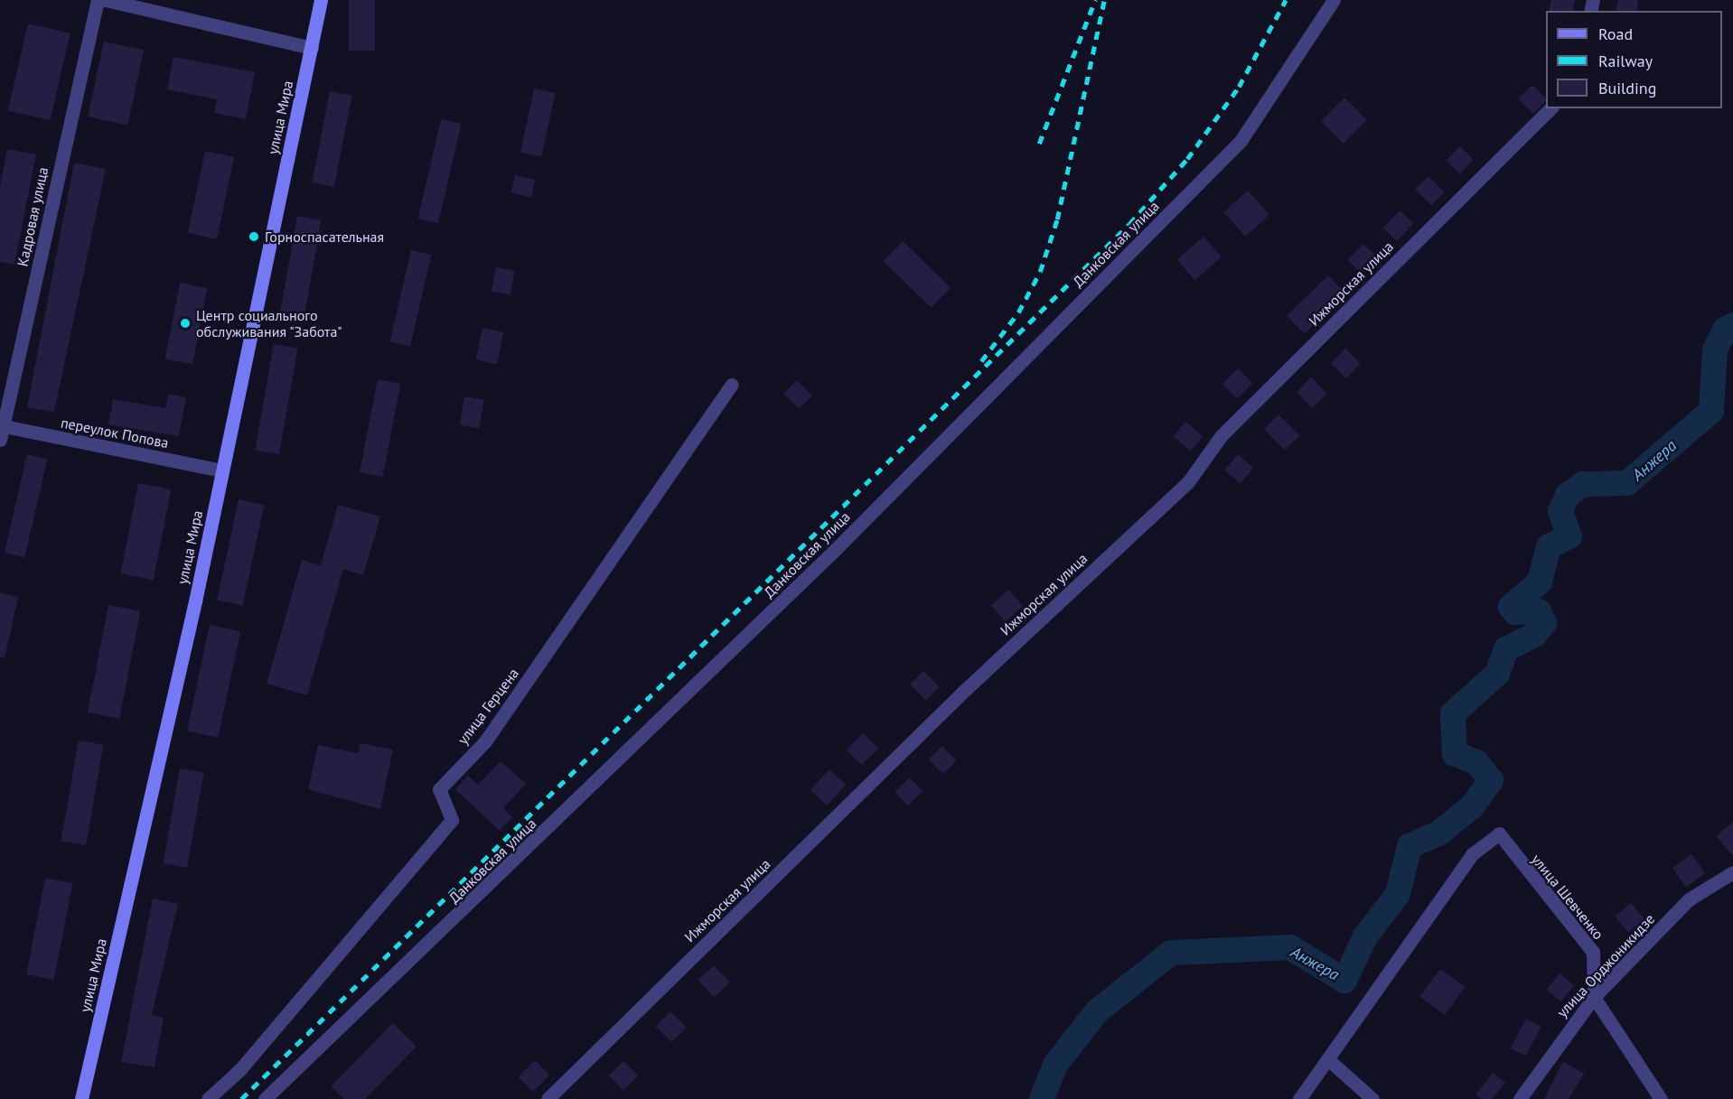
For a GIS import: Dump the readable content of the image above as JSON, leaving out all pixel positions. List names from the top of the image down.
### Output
{
  "streets": {
    "main road": ["улица Мира"],
    "street": [
      "Кадровая улица",
      "Данковская улица",
      "Ижморская улица",
      "переулок Попова",
      "улица Герцена",
      "улица Шевченко",
      "улица Орджоникидзе"
    ]
  },
  "crossings": [
    ["улица Мира", "переулок Попова"],
    ["Кадровая улица", "переулок Попова"],
    ["улица Шевченко", "улица Орджоникидзе"]
  ],
  "water": ["Анжера"],
  "places": ["Горноспасательная", "Центр социального обслуживания \"Забота\""],
  "legend": ["Road", "Railway", "Building"]
}
